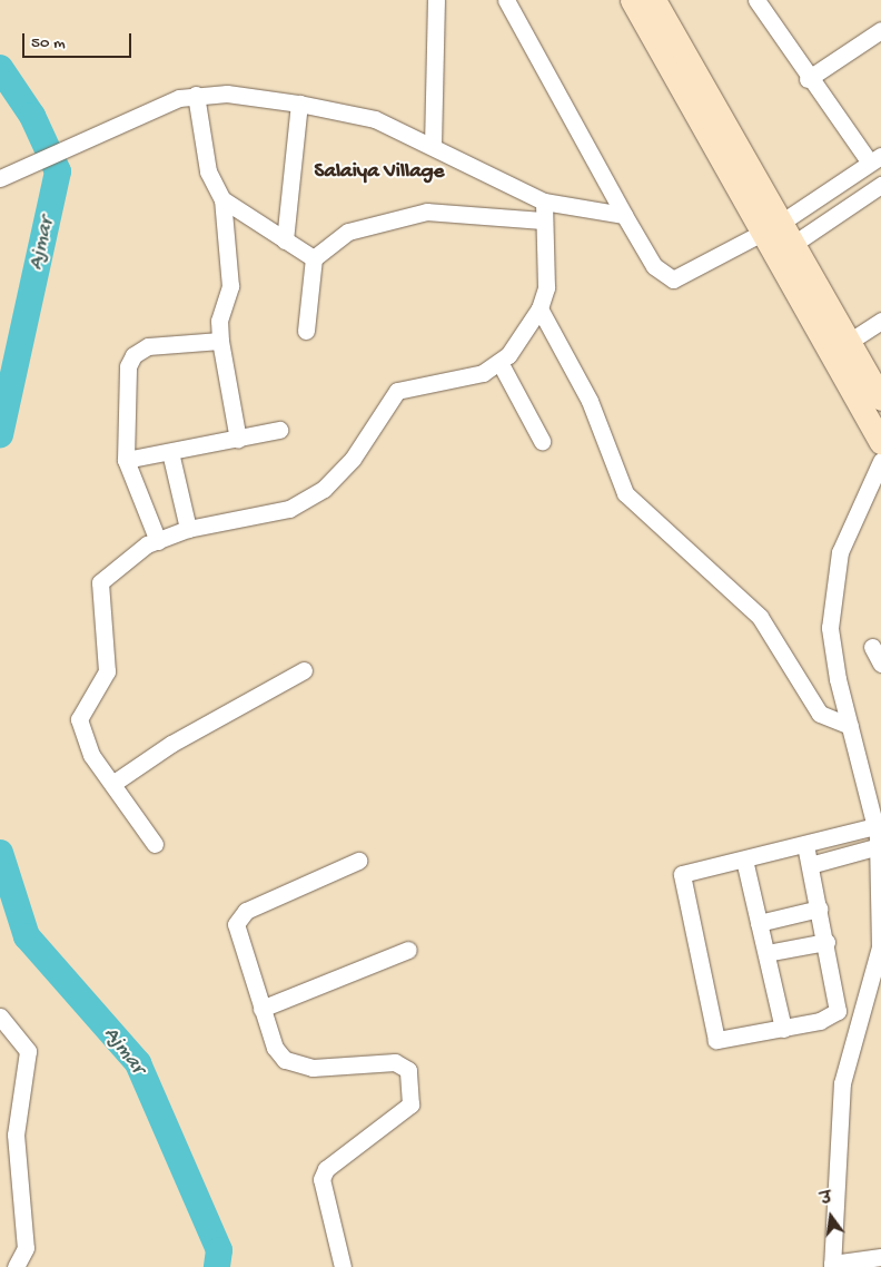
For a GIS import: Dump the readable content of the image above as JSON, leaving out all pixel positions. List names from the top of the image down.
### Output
{
  "districts": ["Salaiya Village"],
  "water": ["Ajmar"],
  "scale_bar": "50 m",
  "north": "top"
}
